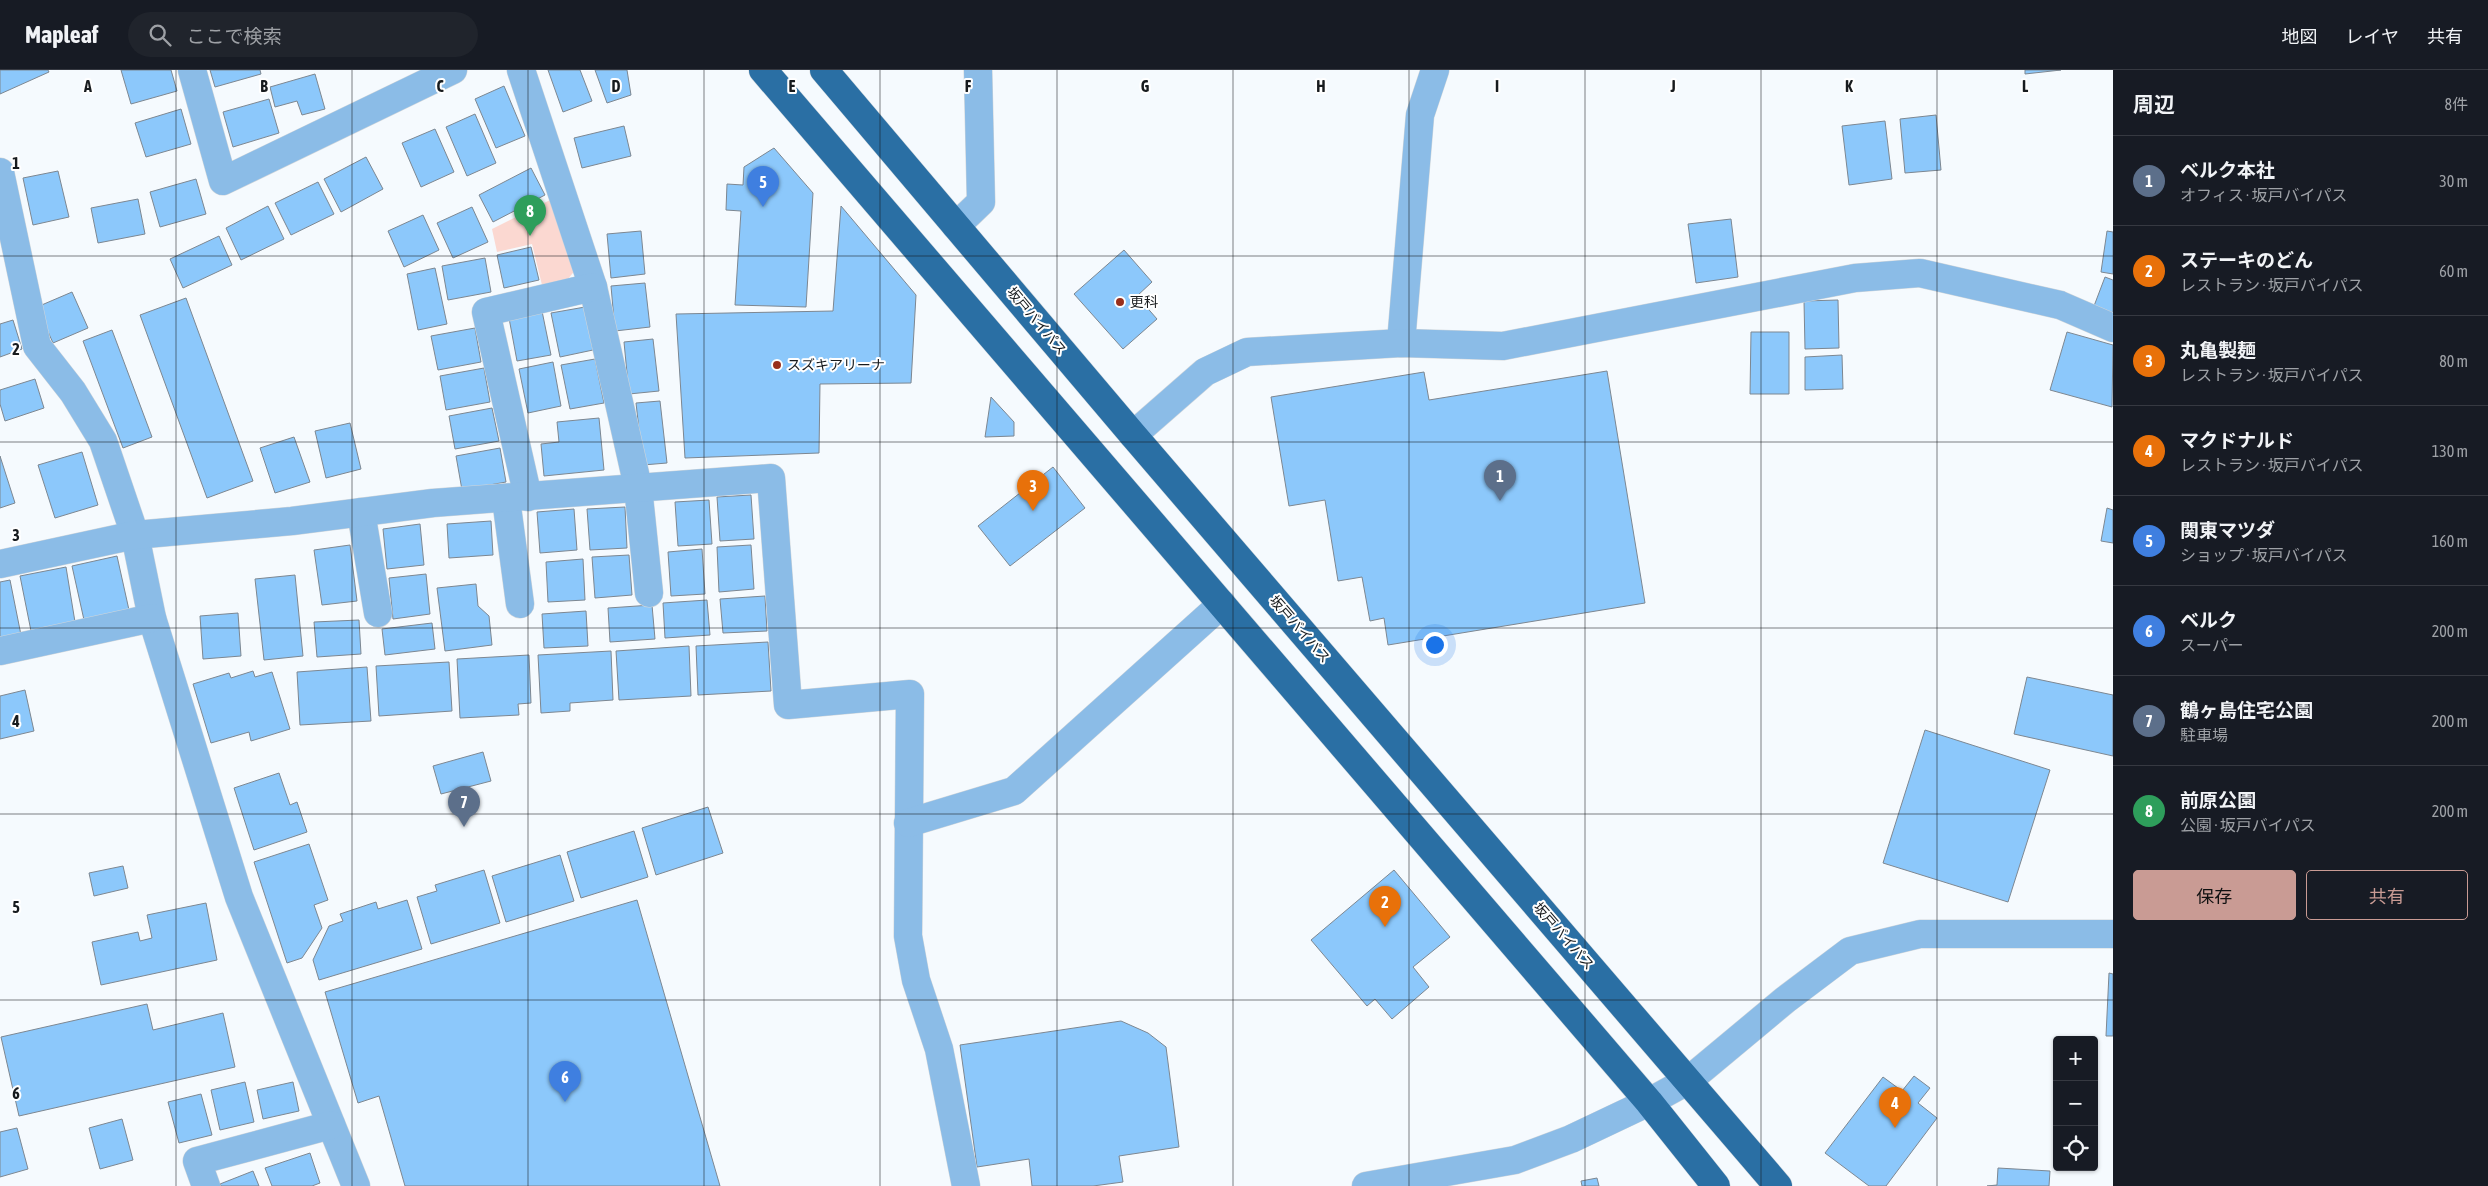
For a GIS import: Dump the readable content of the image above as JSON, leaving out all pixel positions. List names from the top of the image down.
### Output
{
  "streets": {
    "highway": ["坂戸バイパス"]
  },
  "places": ["更科", "スズキアリーナ"],
  "page": {
    "header": "Mapleaf",
    "search": "ここで検索",
    "nav": ["地図", "レイヤ", "共有"],
    "heading": ["周辺", "8件"],
    "list": [
      {
        "mark": "1",
        "name": "ベルク本社",
        "note": "オフィス · 坂戸バイパス",
        "value": "30 m"
      },
      {
        "mark": "2",
        "name": "ステーキのどん",
        "note": "レストラン · 坂戸バイパス",
        "value": "60 m"
      },
      {
        "mark": "3",
        "name": "丸亀製麺",
        "note": "レストラン · 坂戸バイパス",
        "value": "80 m"
      },
      {
        "mark": "4",
        "name": "マクドナルド",
        "note": "レストラン · 坂戸バイパス",
        "value": "130 m"
      },
      {
        "mark": "5",
        "name": "関東マツダ",
        "note": "ショップ · 坂戸バイパス",
        "value": "160 m"
      },
      {
        "mark": "6",
        "name": "ベルク",
        "note": "スーパー",
        "value": "200 m"
      },
      {
        "mark": "7",
        "name": "鶴ヶ島住宅公園",
        "note": "駐車場",
        "value": "200 m"
      },
      {
        "mark": "8",
        "name": "前原公園",
        "note": "公園 · 坂戸バイパス",
        "value": "200 m"
      }
    ],
    "pins": [
      "5",
      "8",
      "1",
      "3",
      "7",
      "2",
      "6",
      "4"
    ],
    "buttons": ["保存", "共有"],
    "map_buttons": ["+", "−"]
  },
  "grid": {
    "columns": [
      "A",
      "B",
      "C",
      "D",
      "E",
      "F",
      "G",
      "H",
      "I",
      "J",
      "K",
      "L"
    ],
    "rows": [
      "1",
      "2",
      "3",
      "4",
      "5",
      "6"
    ]
  }
}
